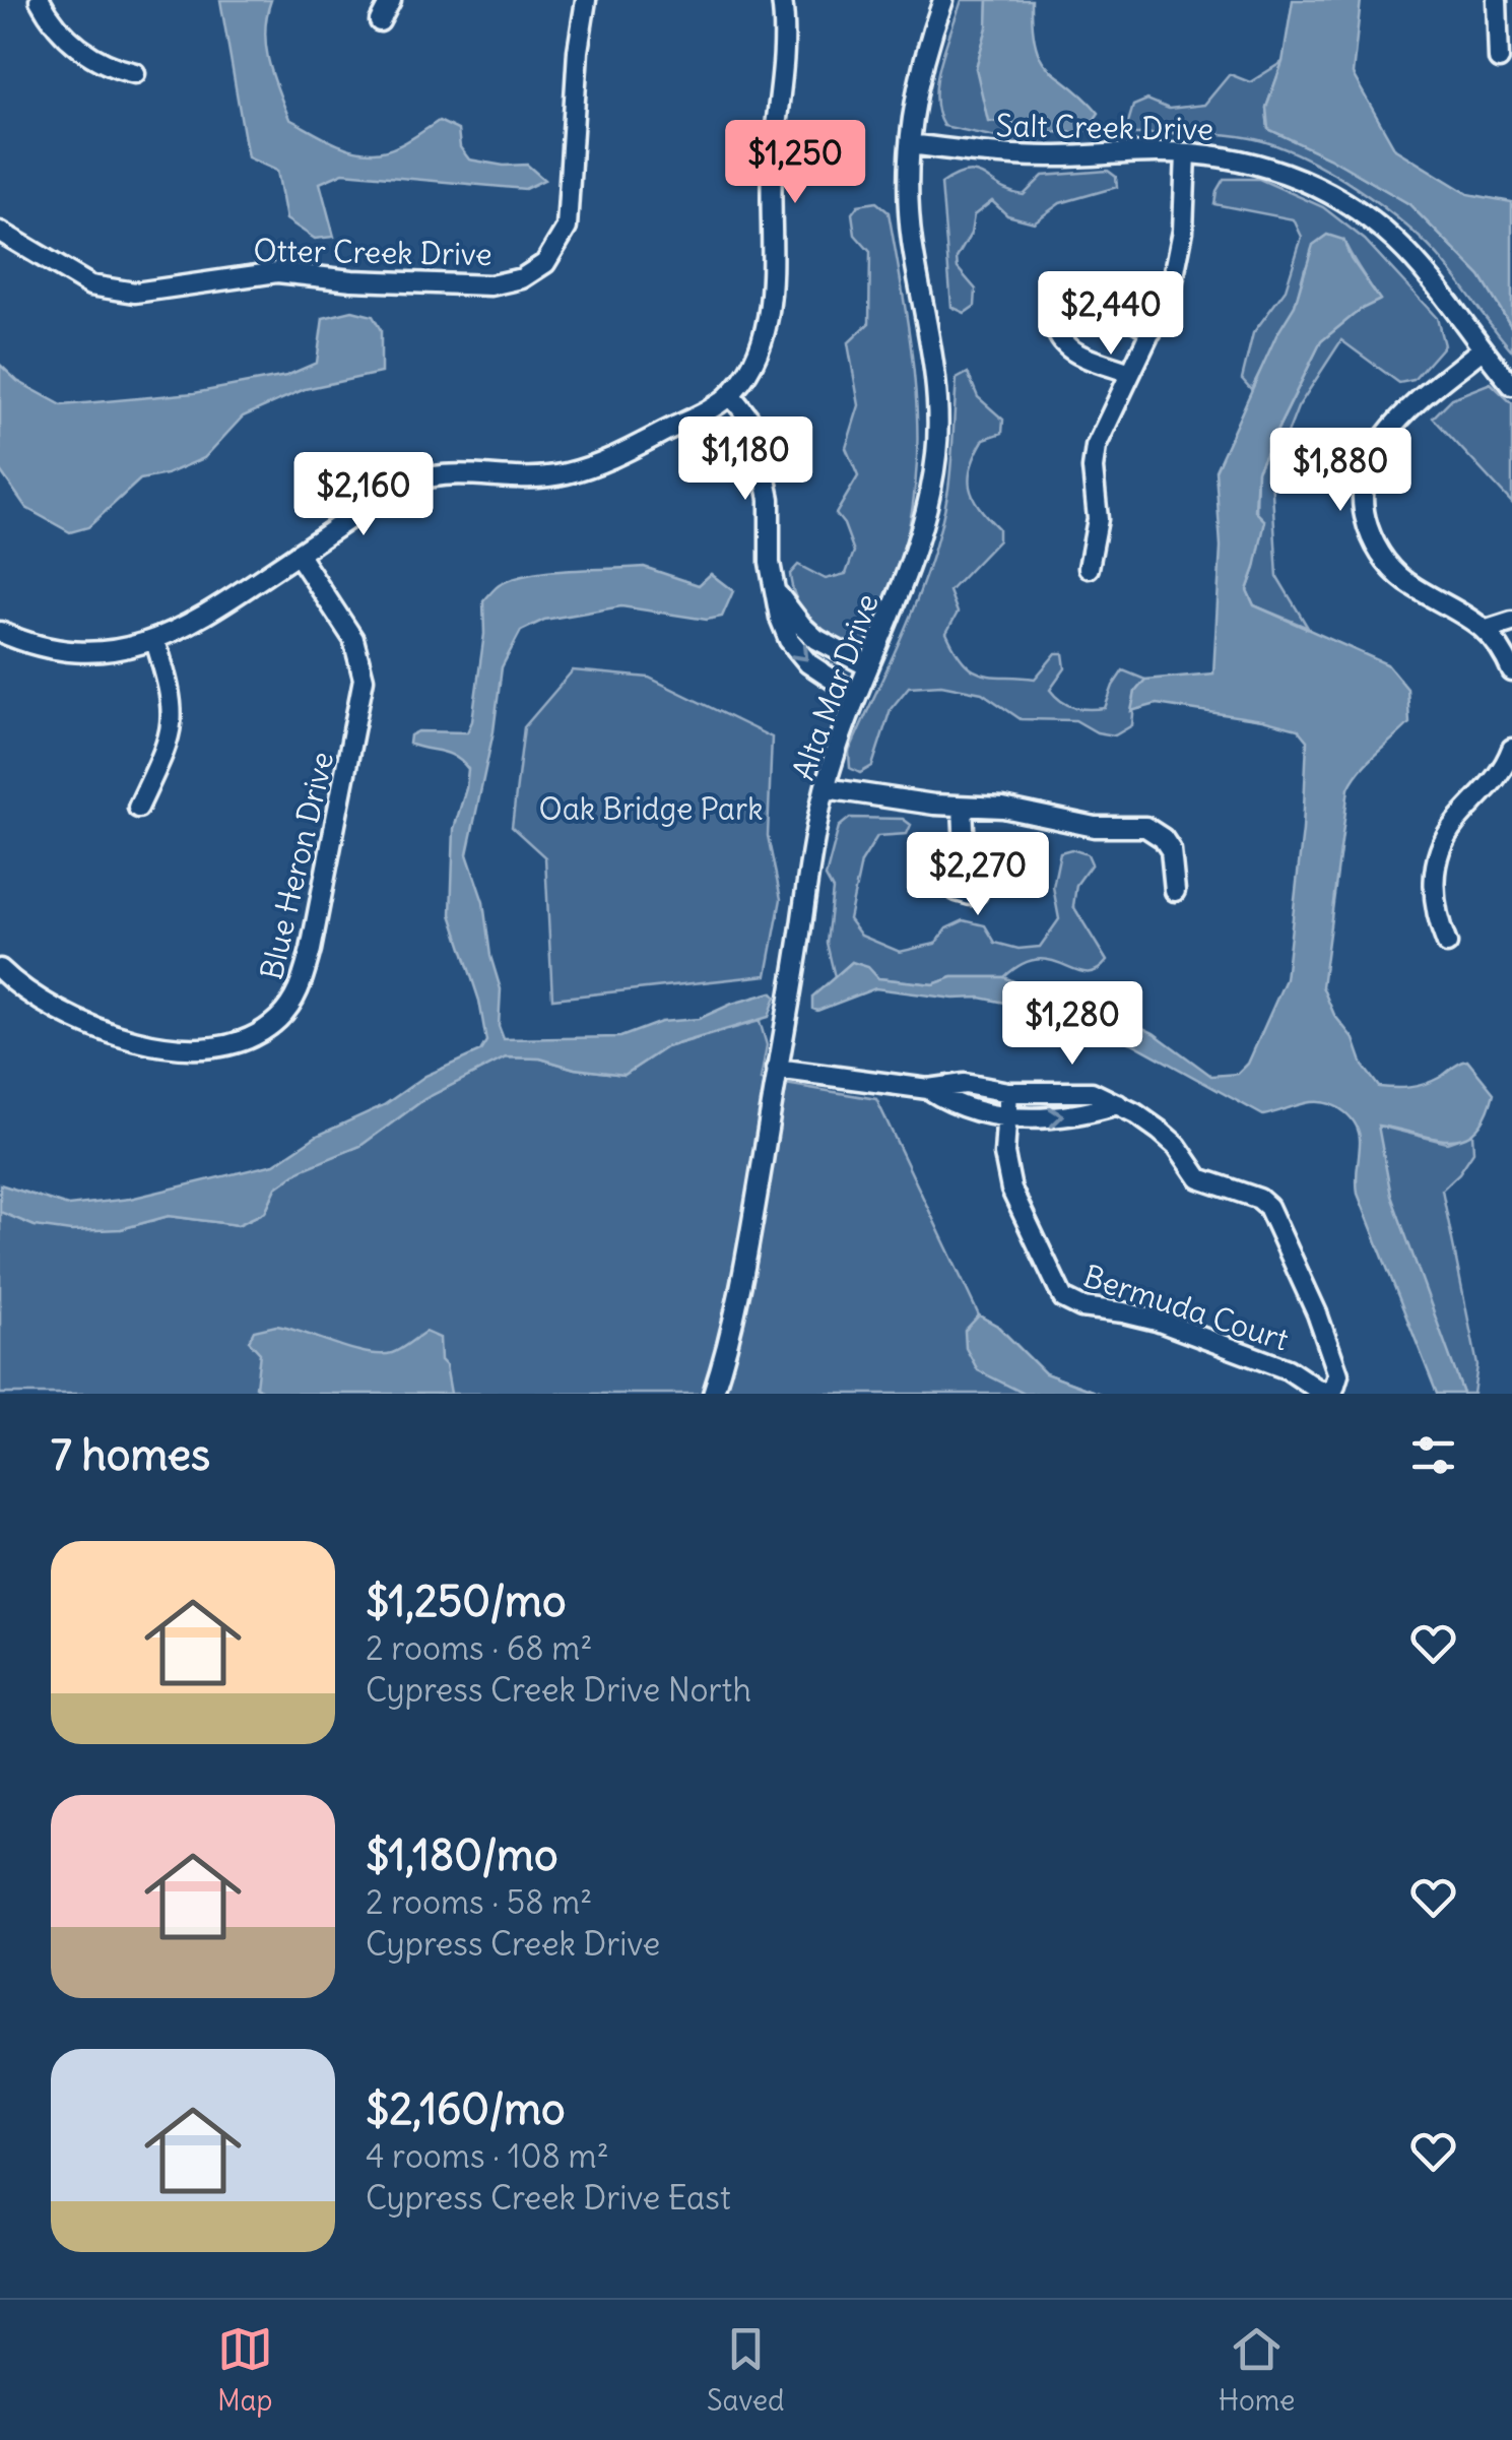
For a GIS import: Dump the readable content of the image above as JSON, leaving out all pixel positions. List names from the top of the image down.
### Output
{
  "streets": {
    "street": [
      "Salt Creek Drive",
      "Otter Creek Drive",
      "Alta Mar Drive",
      "Blue Heron Drive",
      "Bermuda Court"
    ]
  },
  "crossings": [
    ["Salt Creek Drive", "Alta Mar Drive"],
    ["Alta Mar Drive", "Bermuda Court"]
  ],
  "parks": ["Oak Bridge Park"],
  "page": {
    "price": [
      "$1,250",
      "$2,440",
      "$1,180",
      "$1,880",
      "$2,160",
      "$2,270",
      "$1,280"
    ],
    "heading": "7 homes",
    "list": [
      {
        "name": "$1,250/mo",
        "note": "2 rooms · 68 m² · Cypress Creek Drive North"
      },
      {
        "name": "$1,180/mo",
        "note": "2 rooms · 58 m² · Cypress Creek Drive"
      },
      {
        "name": "$2,160/mo",
        "note": "4 rooms · 108 m² · Cypress Creek Drive East"
      }
    ],
    "tabs": ["Map", "Saved", "Home"]
  }
}
